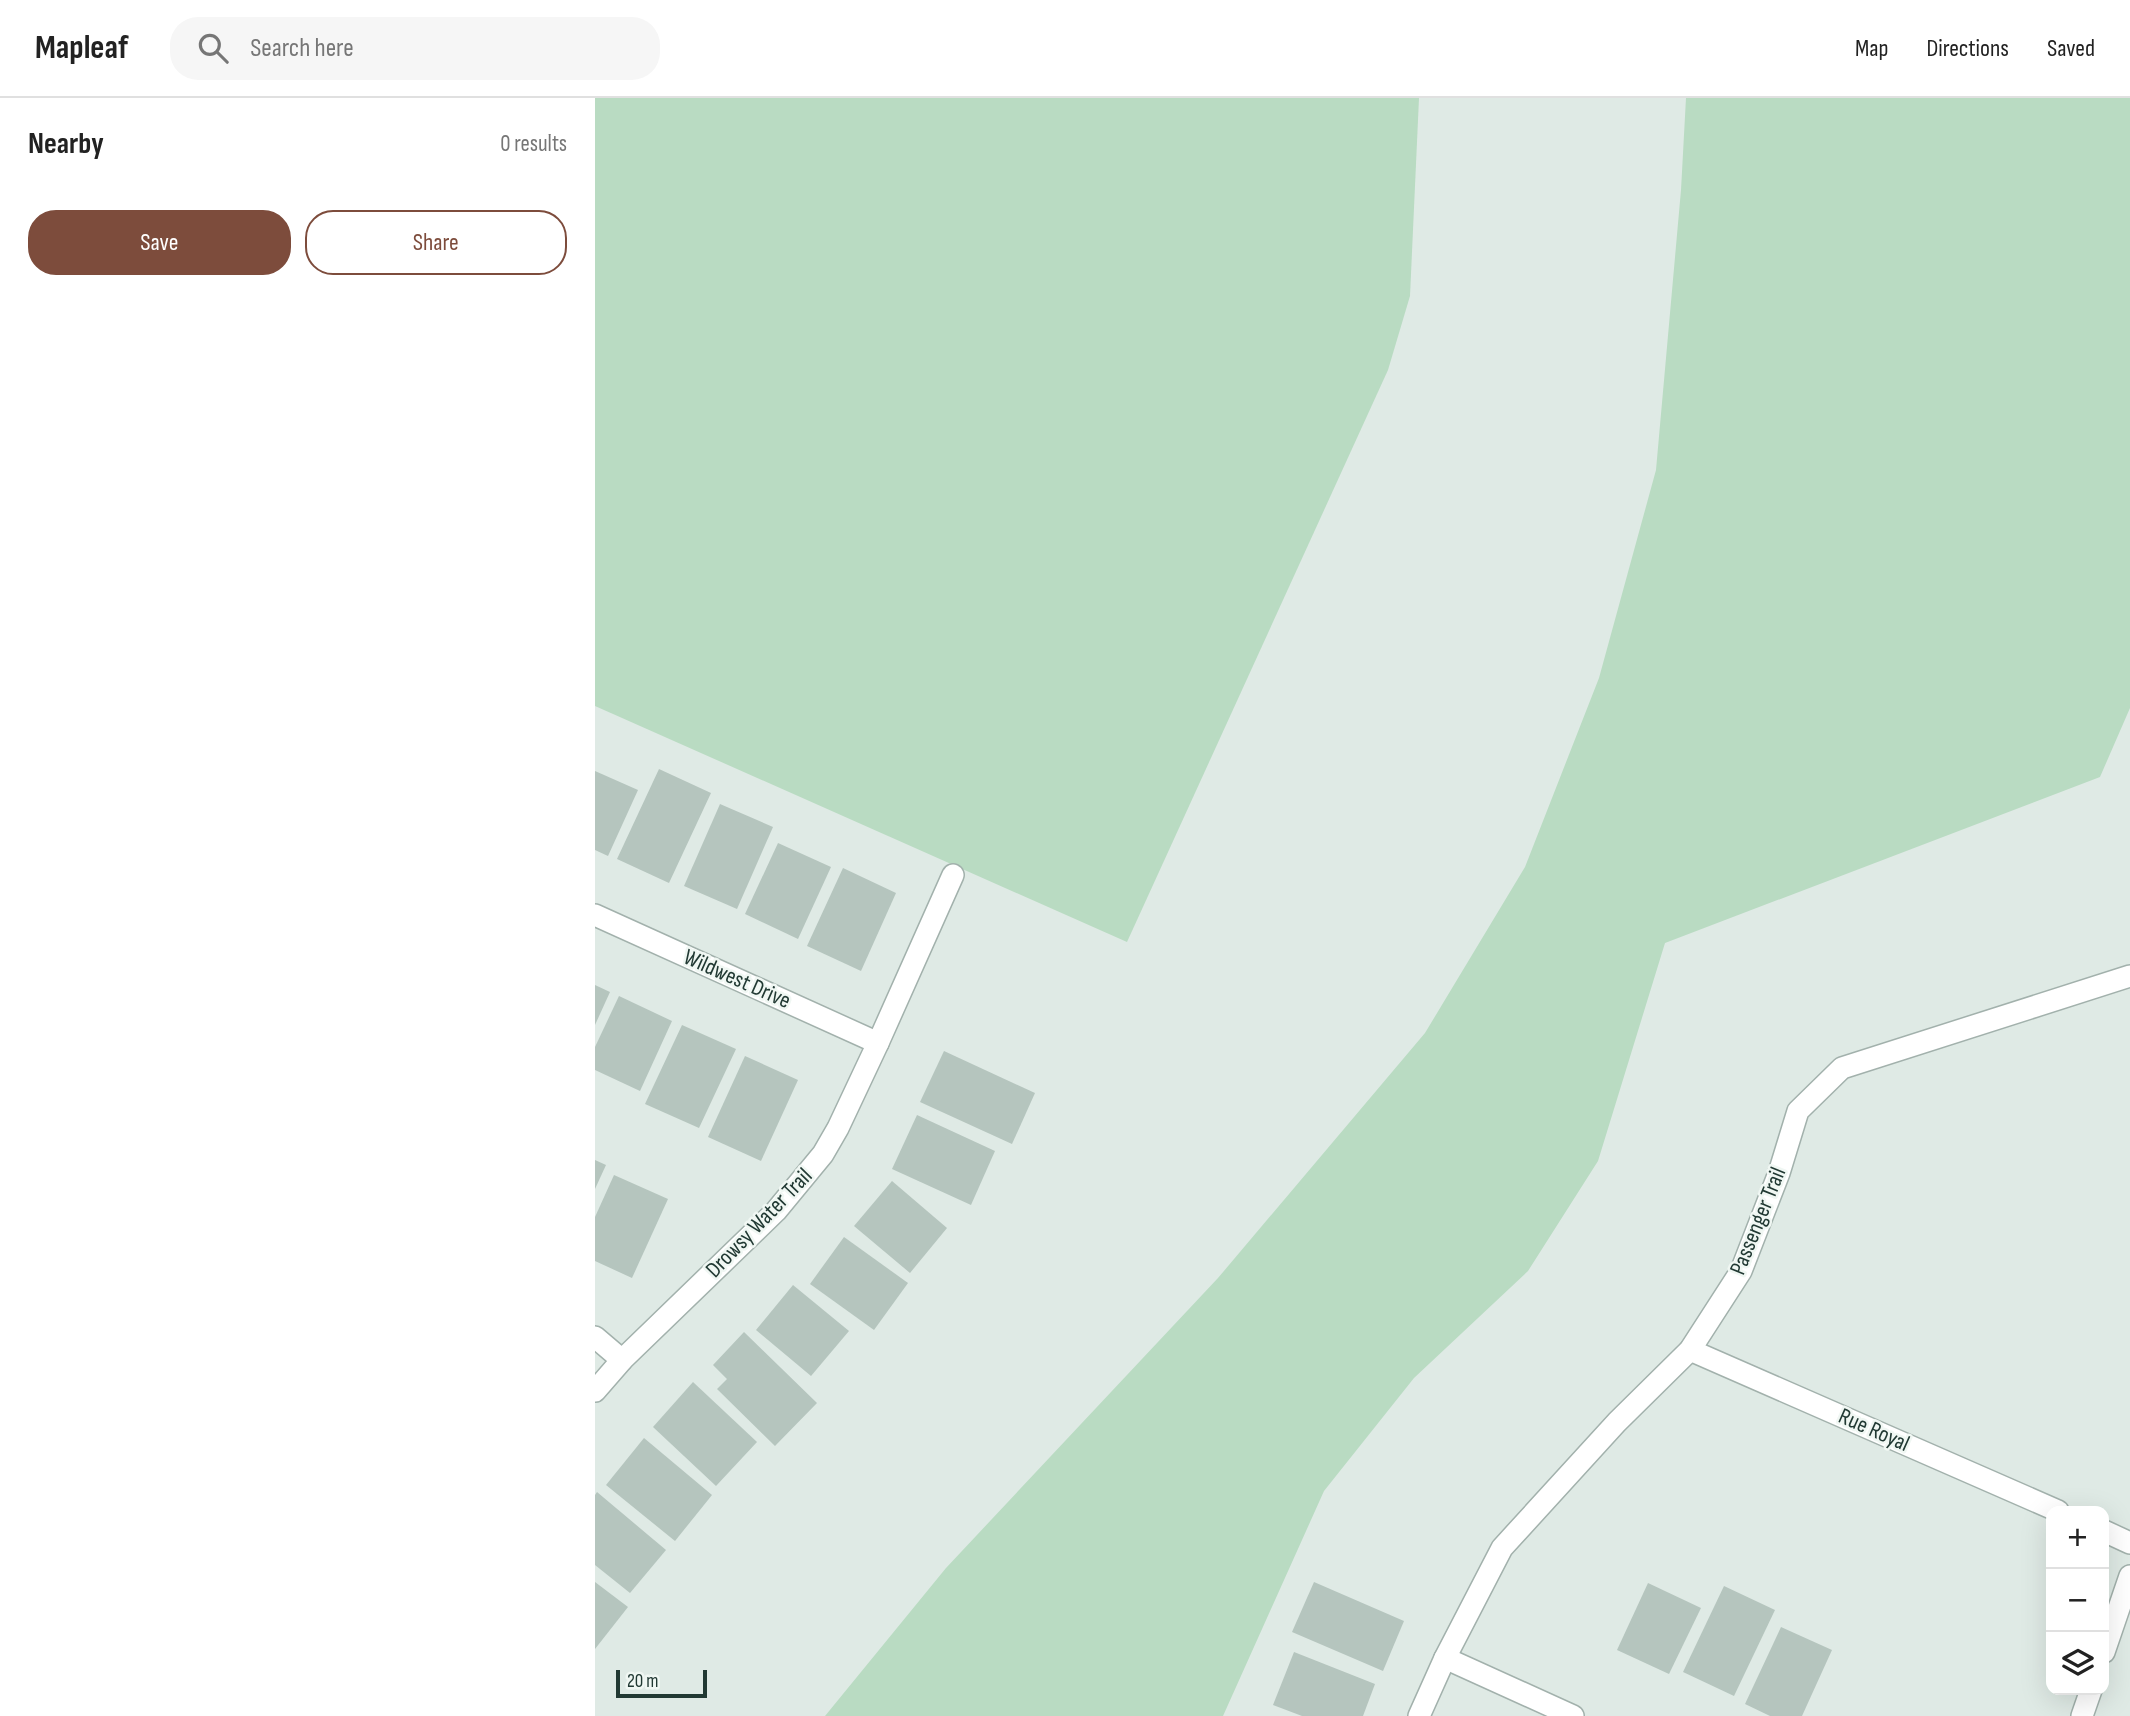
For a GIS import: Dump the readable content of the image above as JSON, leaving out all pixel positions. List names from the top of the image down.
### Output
{
  "streets": {
    "street": [
      "Wildwest Drive",
      "Passenger Trail",
      "Drowsy Water Trail",
      "Rue Royal"
    ]
  },
  "crossings": [
    ["Wildwest Drive", "Drowsy Water Trail"],
    ["Passenger Trail", "Rue Royal"]
  ],
  "scale_bar": "20 m",
  "page": {
    "header": "Mapleaf",
    "search": "Search here",
    "nav": ["Map", "Directions", "Saved"],
    "heading": ["Nearby", "0 results"],
    "buttons": ["Save", "Share"],
    "map_buttons": ["+", "−"],
    "scale": "20 m"
  }
}
